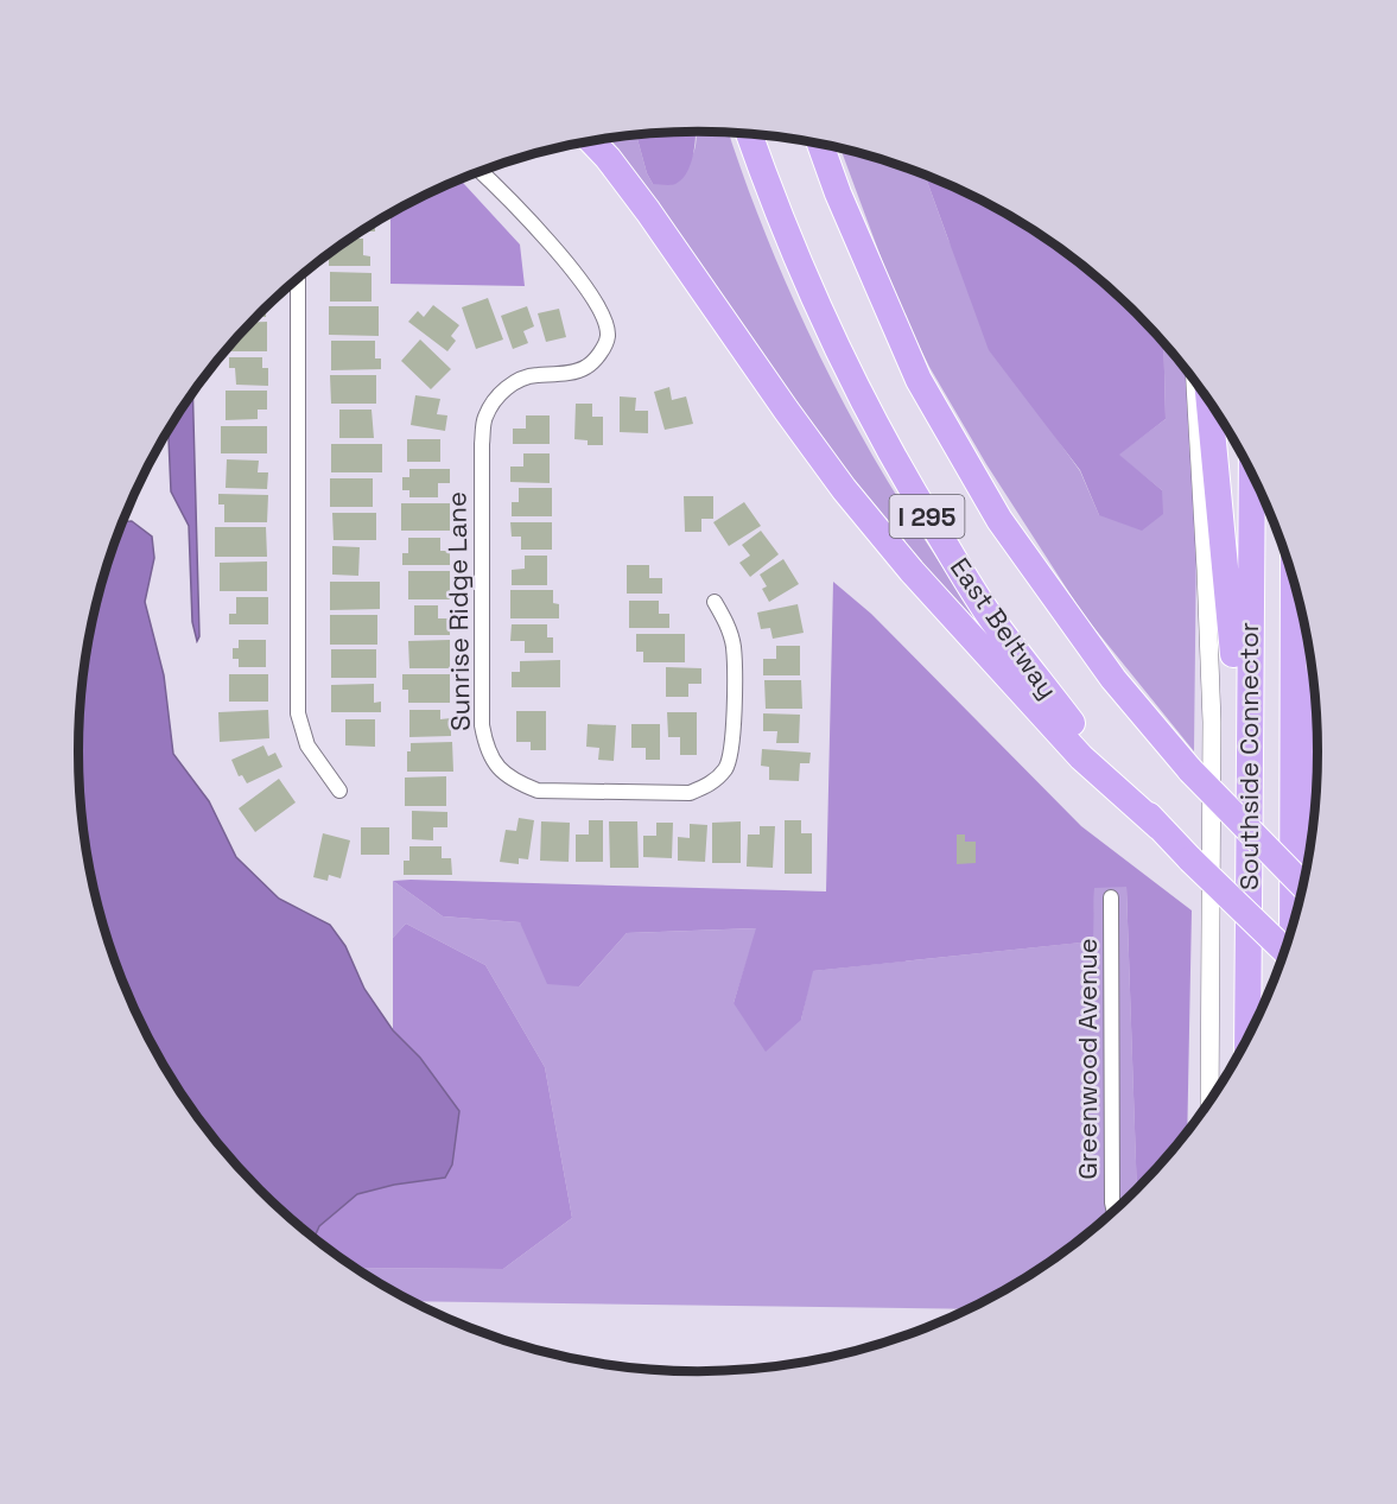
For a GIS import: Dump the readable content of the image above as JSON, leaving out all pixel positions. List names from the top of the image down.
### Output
{
  "streets": {
    "highway": ["I 295", "East Beltway", "Southside Connector"],
    "street": ["Sunrise Ridge Lane", "Greenwood Avenue"]
  }
}
